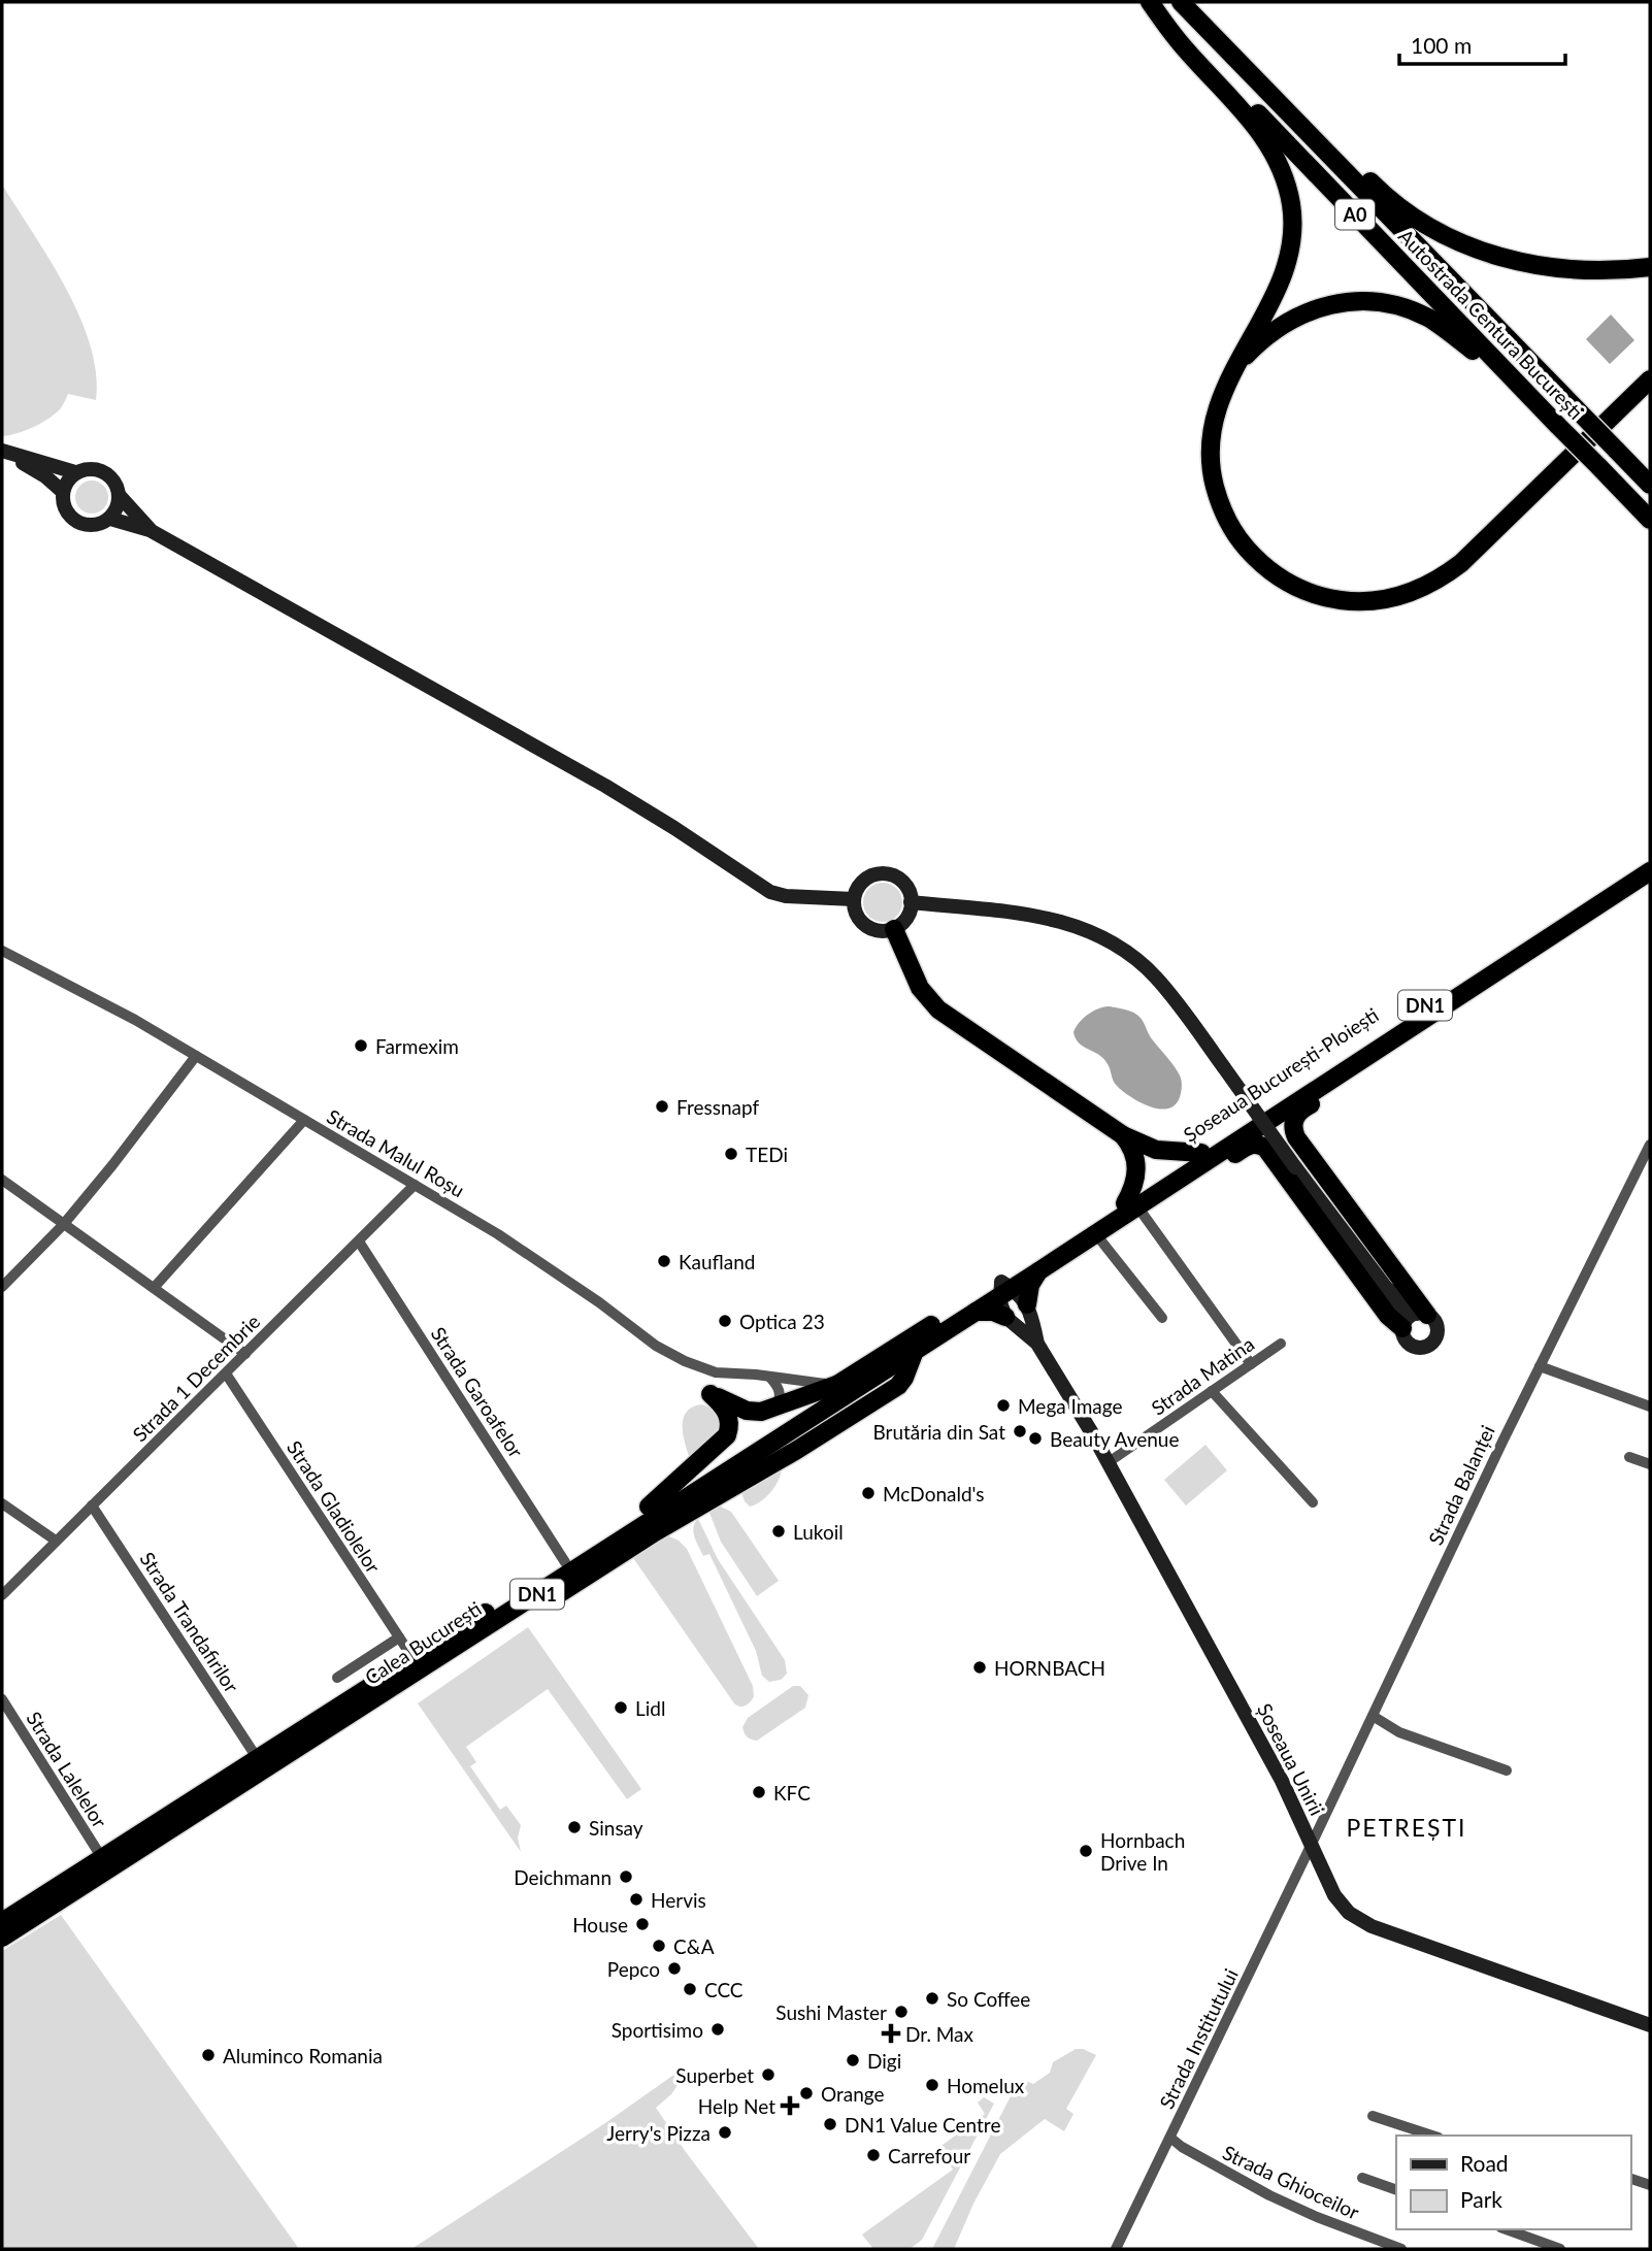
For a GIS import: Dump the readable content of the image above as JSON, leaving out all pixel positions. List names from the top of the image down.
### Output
{
  "streets": {
    "highway": [
      "A0",
      "Autostrada Centura București",
      "DN1",
      "Șoseaua București-Ploiești",
      "Calea București"
    ],
    "street": [
      "Strada Malul Roșu",
      "Strada Matina",
      "Strada 1 Decembrie",
      "Strada Garoafelor",
      "Strada Balanței",
      "Strada Gladiolelor",
      "Strada Trandafirilor",
      "Șoseaua Unirii",
      "Strada Lalelelor",
      "Strada Institutului",
      "Strada Ghioceilor"
    ]
  },
  "crossings": [
    ["DN1", "Șoseaua București-Ploiești"],
    ["DN1", "Strada Gladiolelor"],
    ["DN1", "Calea București"],
    ["Șoseaua București-Ploiești", "Calea București"],
    ["Strada Malul Roșu", "Strada 1 Decembrie"],
    ["Strada Malul Roșu", "Calea București"],
    ["Strada Matina", "Șoseaua Unirii"],
    ["Strada 1 Decembrie", "Strada Garoafelor"],
    ["Strada 1 Decembrie", "Strada Gladiolelor"],
    ["Strada 1 Decembrie", "Strada Trandafirilor"],
    ["Strada Garoafelor", "Calea București"],
    ["Strada Balanței", "Șoseaua Unirii"],
    ["Strada Balanței", "Strada Institutului"],
    ["Strada Gladiolelor", "Calea București"],
    ["Strada Trandafirilor", "Calea București"],
    ["Calea București", "Strada Lalelelor"],
    ["Șoseaua Unirii", "Strada Institutului"],
    ["Strada Institutului", "Strada Ghioceilor"]
  ],
  "districts": ["PETREȘTI"],
  "places": {
    "other": [
      "Farmexim",
      "Fressnapf",
      "TEDi",
      "Kaufland",
      "Optica 23",
      "Mega Image",
      "Brutăria din Sat",
      "Beauty Avenue",
      "McDonald's",
      "Lukoil",
      "HORNBACH",
      "Lidl",
      "KFC",
      "Sinsay",
      "Hornbach Drive In",
      "Deichmann",
      "Hervis",
      "House",
      "C&A",
      "Pepco",
      "CCC",
      "So Coffee",
      "Sushi Master",
      "Sportisimo",
      "Aluminco Romania",
      "Digi",
      "Superbet",
      "Homelux",
      "Orange",
      "DN1 Value Centre",
      "Jerry's Pizza",
      "Carrefour"
    ],
    "health": ["Dr. Max", "Help Net"]
  },
  "legend": ["Road", "Park"],
  "scale_bar": "100 m"
}
